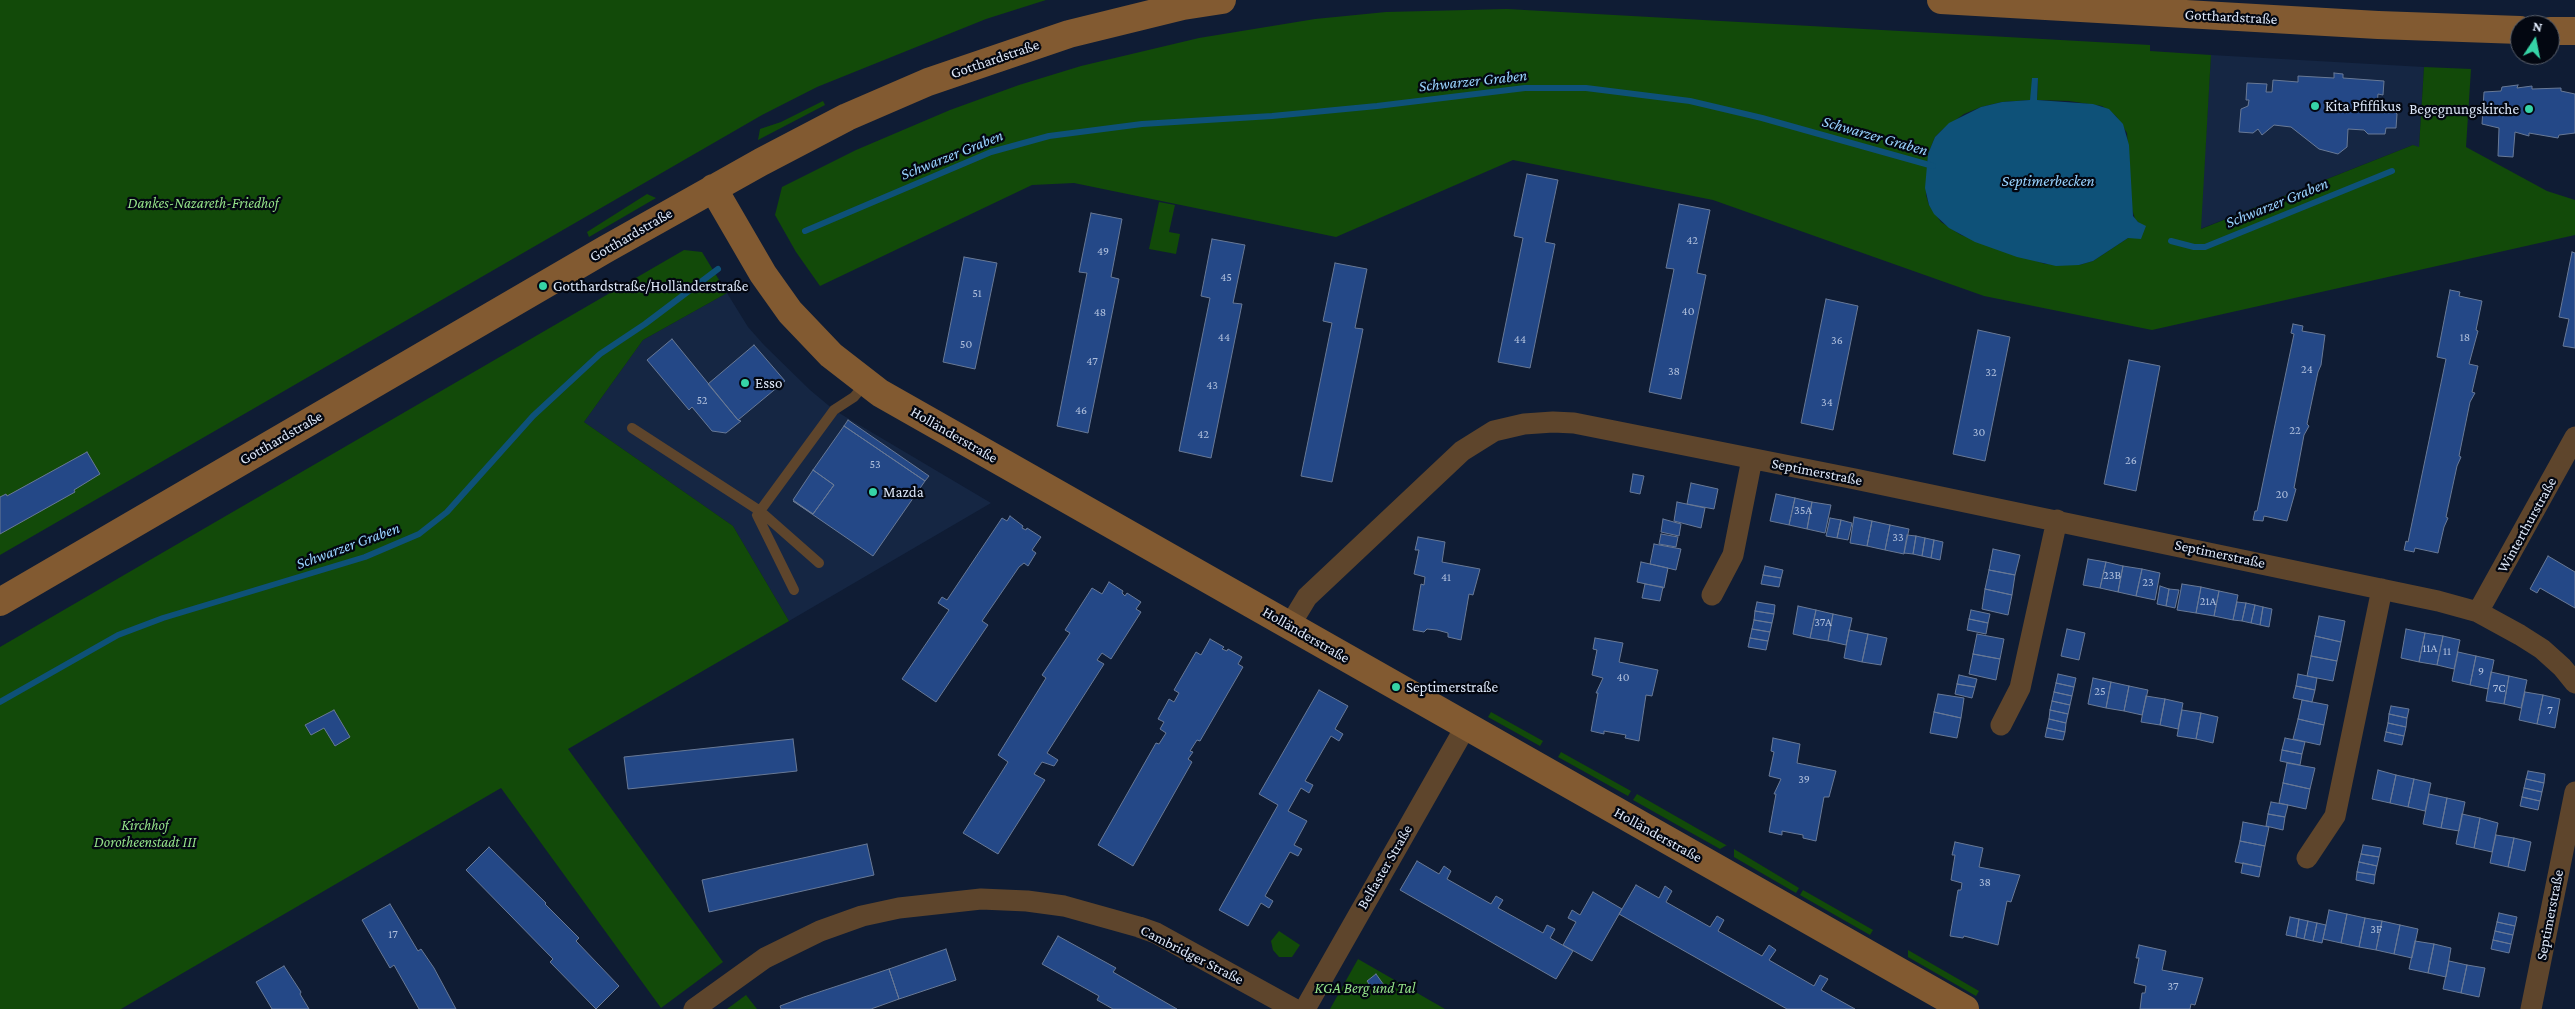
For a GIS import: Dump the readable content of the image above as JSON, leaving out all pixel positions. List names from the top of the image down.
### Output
{
  "streets": {
    "main road": ["Gotthardstraße", "Holländerstraße"],
    "street": [
      "Septimerstraße",
      "Winterthurstraße",
      "Belfaster Straße",
      "Cambridger Straße"
    ]
  },
  "crossings": [
    ["Gotthardstraße", "Holländerstraße"],
    ["Holländerstraße", "Septimerstraße"],
    ["Holländerstraße", "Belfaster Straße"],
    ["Septimerstraße", "Winterthurstraße"]
  ],
  "water": ["Schwarzer Graben", "Septimerbecken"],
  "parks": ["Dankes-Nazareth-Friedhof", "Kirchhof Dorotheenstadt III", "KGA Berg und Tal"],
  "places": [
    "Kita Pfiffikus",
    "Begegnungskirche",
    "Gotthardstraße/Holländerstraße",
    "Esso",
    "Mazda",
    "Septimerstraße"
  ],
  "house_numbers": [
    "42",
    "49",
    "45",
    "51",
    "40",
    "48",
    "44",
    "18",
    "44",
    "36",
    "50",
    "47",
    "24",
    "38",
    "32",
    "43",
    "52",
    "34",
    "46",
    "22",
    "30",
    "42",
    "26",
    "53",
    "20",
    "35A",
    "33",
    "23B",
    "41",
    "23",
    "21A",
    "37A",
    "11A",
    "11",
    "9",
    "40",
    "7C",
    "25",
    "7",
    "39",
    "38",
    "3F",
    "17",
    "37"
  ],
  "north": "top"
}
